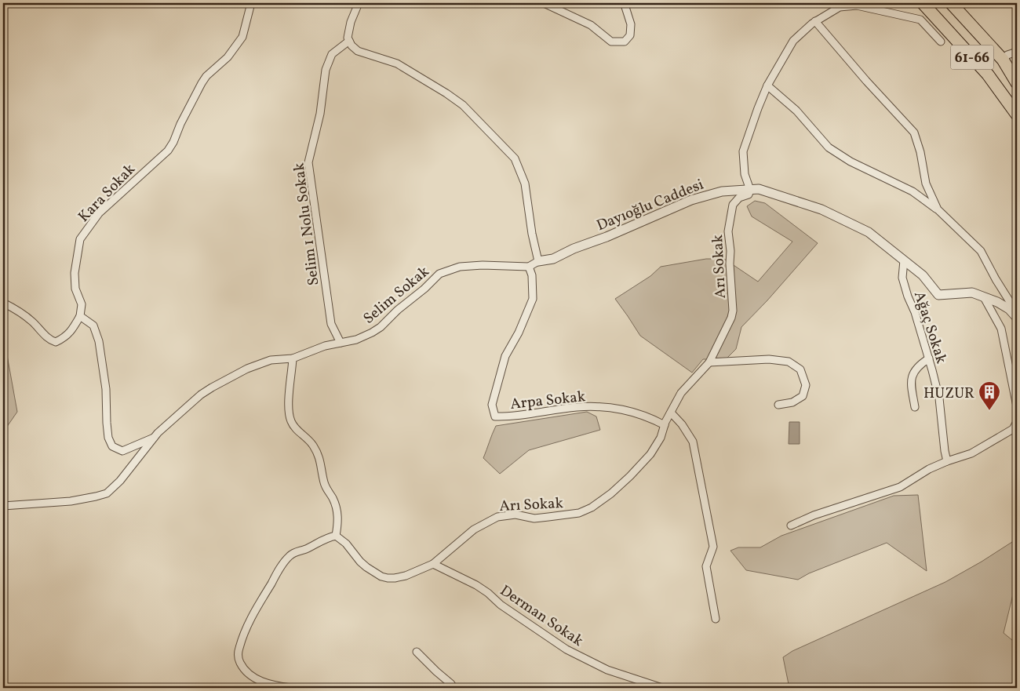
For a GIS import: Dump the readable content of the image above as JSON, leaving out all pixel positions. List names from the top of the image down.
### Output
{
  "streets": {
    "main road": ["61-66"],
    "street": [
      "Kara Sokak",
      "Dayıoğlu Caddesi",
      "Selim 1 Nolu Sokak",
      "Arı Sokak",
      "Selim Sokak",
      "Ağaç Sokak",
      "Arpa Sokak",
      "Derman Sokak"
    ]
  },
  "crossings": [
    ["Dayıoğlu Caddesi", "Arı Sokak"],
    ["Dayıoğlu Caddesi", "Ağaç Sokak"],
    ["Selim 1 Nolu Sokak", "Selim Sokak"],
    ["Arı Sokak", "Arpa Sokak"],
    ["Arı Sokak", "Derman Sokak"],
    ["Selim Sokak", "Arpa Sokak"]
  ],
  "places": {
    "building": ["HUZUR"]
  }
}
